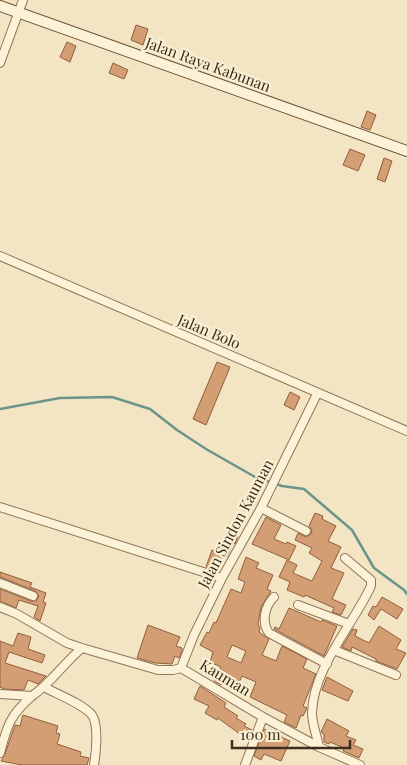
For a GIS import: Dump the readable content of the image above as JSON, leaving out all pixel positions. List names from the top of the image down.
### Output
{
  "streets": {
    "street": [
      "Jalan Raya Kabunan",
      "Jalan Bolo",
      "Jalan Sindon Kauman",
      "Kauman"
    ]
  },
  "crossings": [
    ["Jalan Bolo", "Jalan Sindon Kauman"],
    ["Jalan Sindon Kauman", "Kauman"]
  ],
  "scale_bar": "100 m"
}
